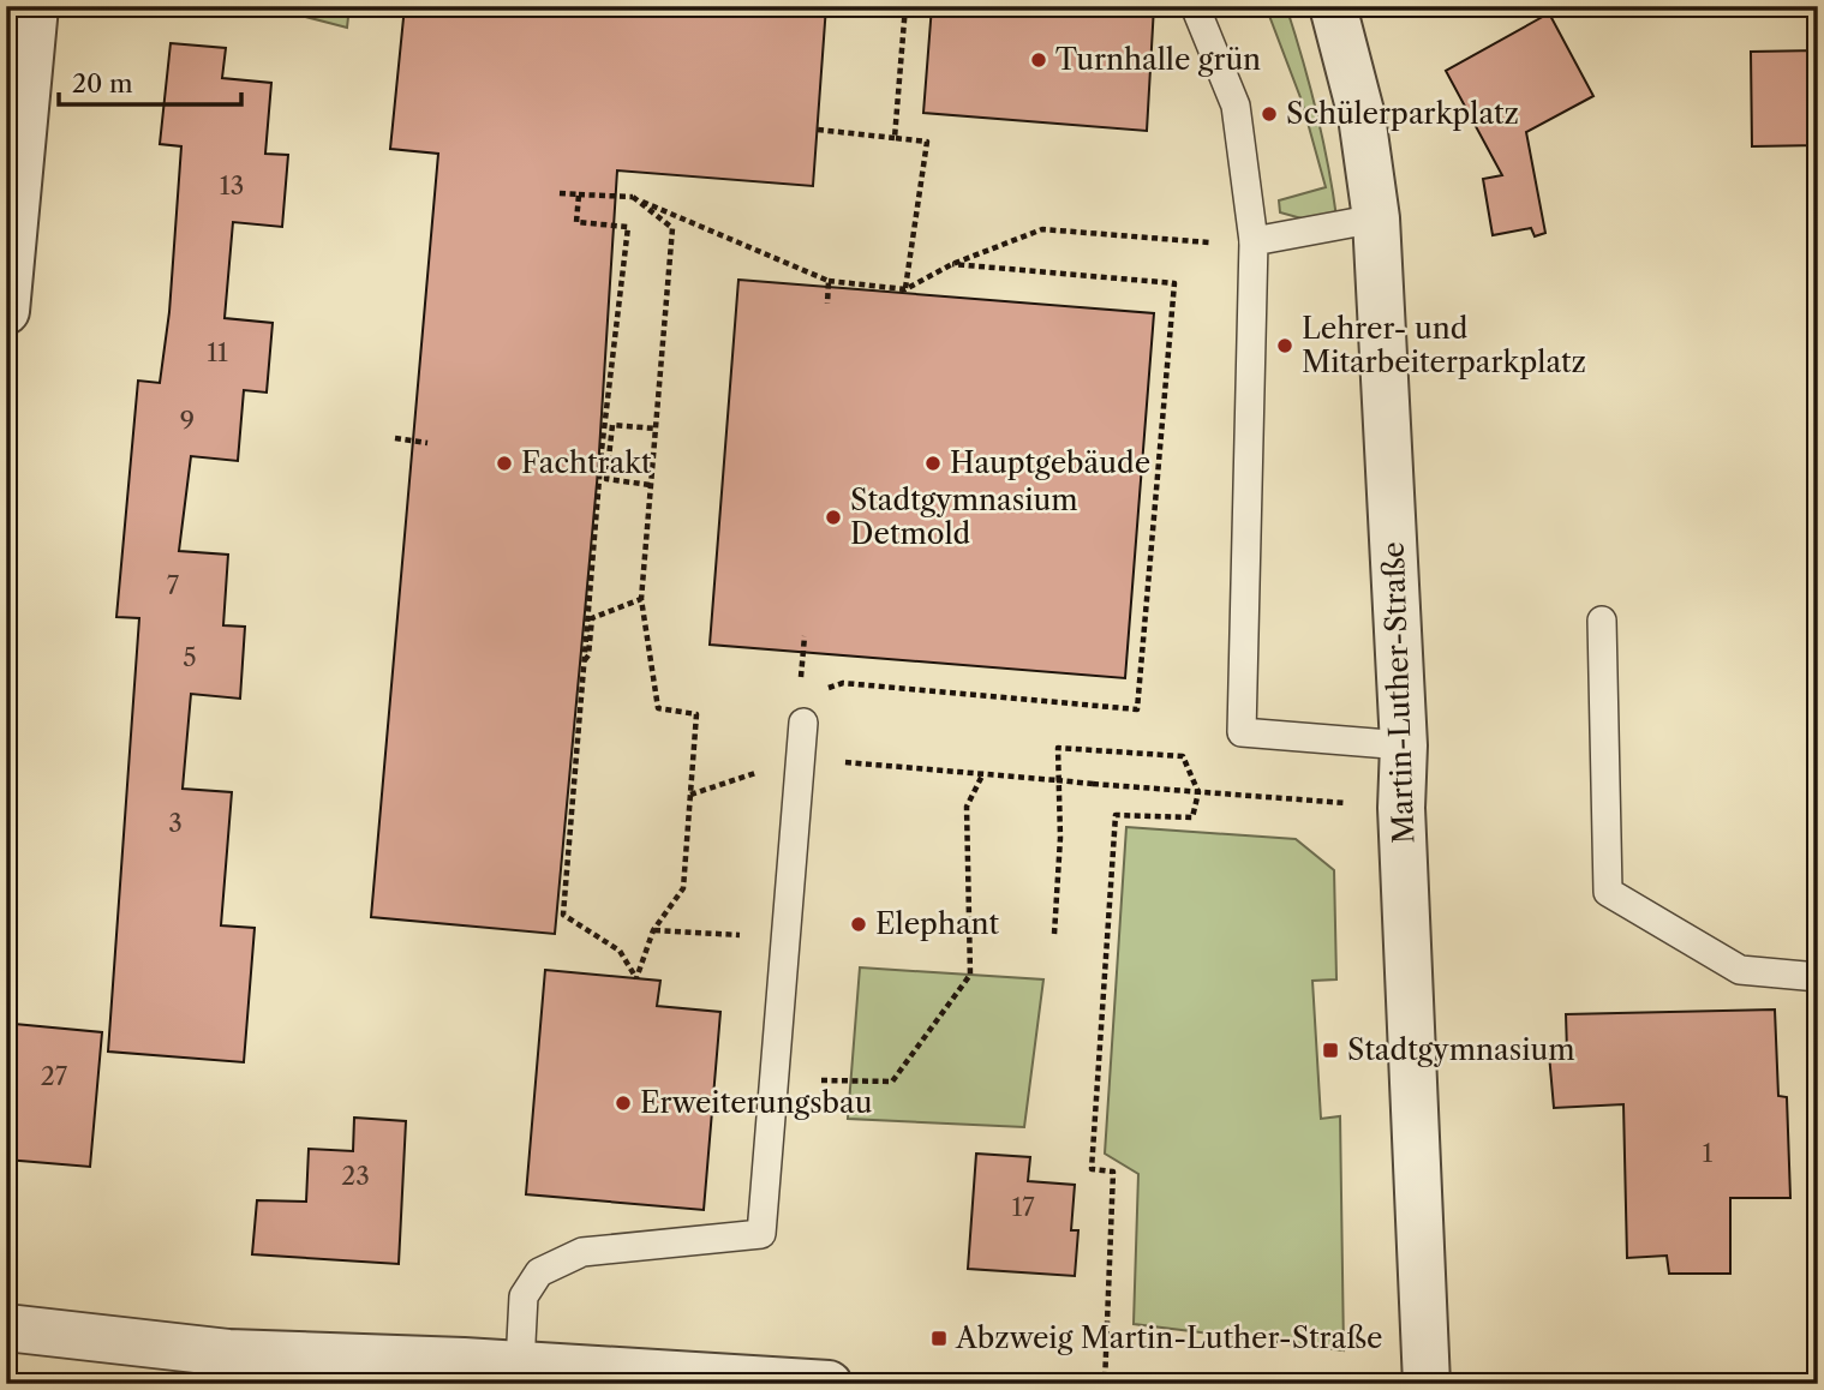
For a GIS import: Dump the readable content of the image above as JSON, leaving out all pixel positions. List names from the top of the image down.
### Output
{
  "streets": {
    "street": ["Martin-Luther-Straße"]
  },
  "places": {
    "other": [
      "Turnhalle grün",
      "Schülerparkplatz",
      "Lehrer- und Mitarbeiterparkplatz",
      "Fachtrakt",
      "Hauptgebäude",
      "Stadtgymnasium Detmold",
      "Elephant",
      "Erweiterungsbau"
    ],
    "transit": ["Stadtgymnasium", "Abzweig Martin-Luther-Straße"]
  },
  "house_numbers": [
    "13",
    "11",
    "9",
    "7",
    "5",
    "3",
    "27",
    "1",
    "23",
    "17"
  ],
  "scale_bar": "20 m"
}
